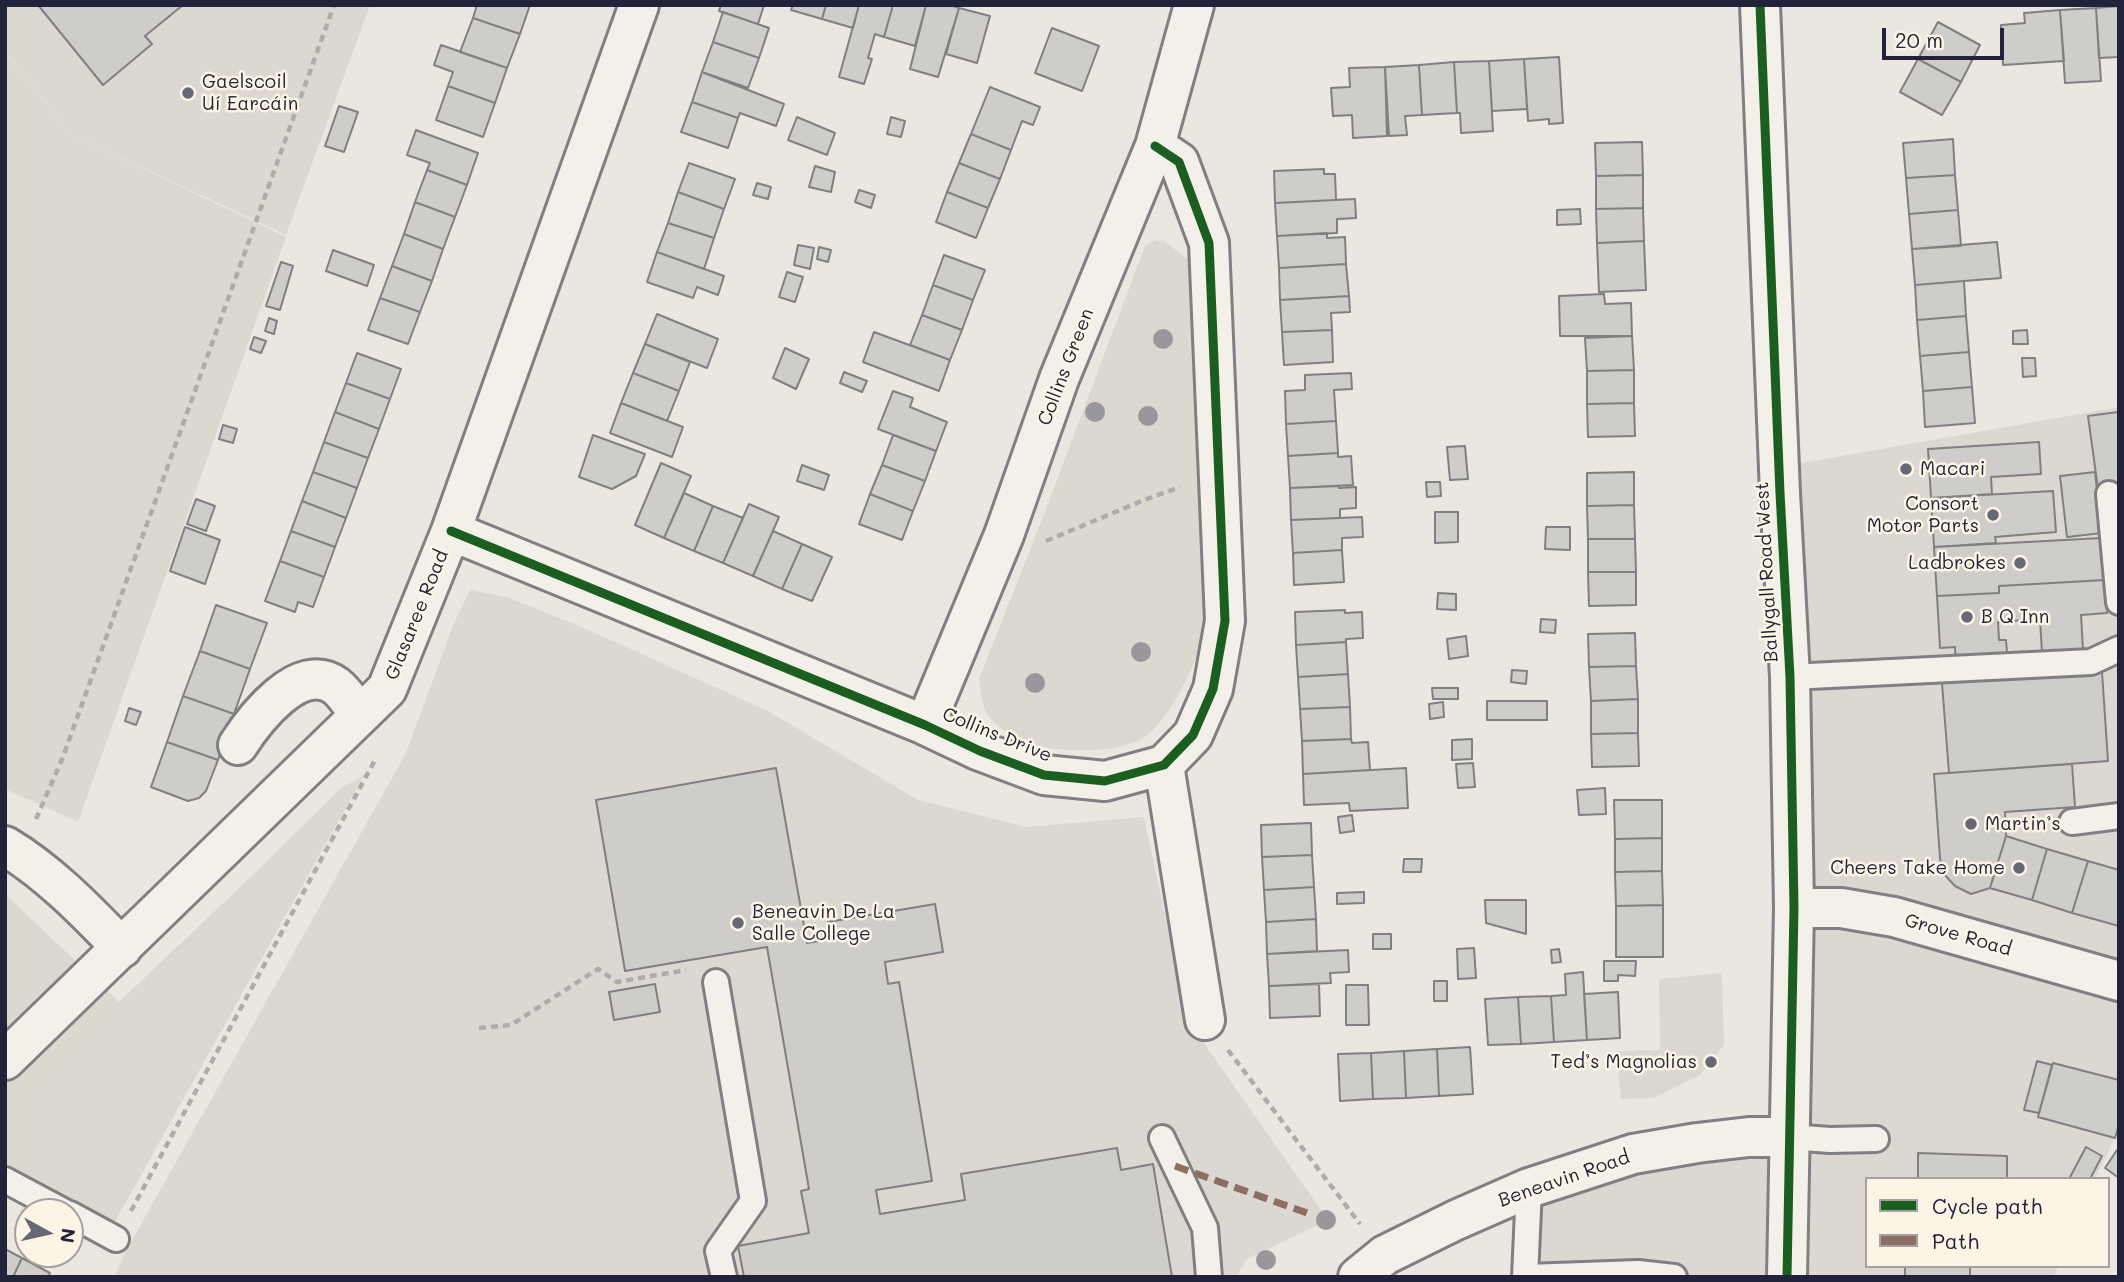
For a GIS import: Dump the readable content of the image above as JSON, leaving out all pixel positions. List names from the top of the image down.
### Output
{
  "streets": {
    "street": [
      "Collins Green",
      "Ballygall Road West",
      "Glasaree Road",
      "Collins Drive",
      "Grove Road",
      "Beneavin Road"
    ]
  },
  "crossings": [
    ["Collins Green", "Collins Drive"],
    ["Ballygall Road West", "Grove Road"],
    ["Ballygall Road West", "Beneavin Road"],
    ["Glasaree Road", "Collins Drive"]
  ],
  "places": [
    "Gaelscoil Uí Earcáin",
    "Macari",
    "Consort Motor Parts",
    "Ladbrokes",
    "B Q Inn",
    "Martin’s",
    "Cheers Take Home",
    "Beneavin De La Salle College",
    "Ted’s Magnolias"
  ],
  "legend": ["Cycle path", "Path"],
  "scale_bar": "20 m",
  "north": "right"
}
